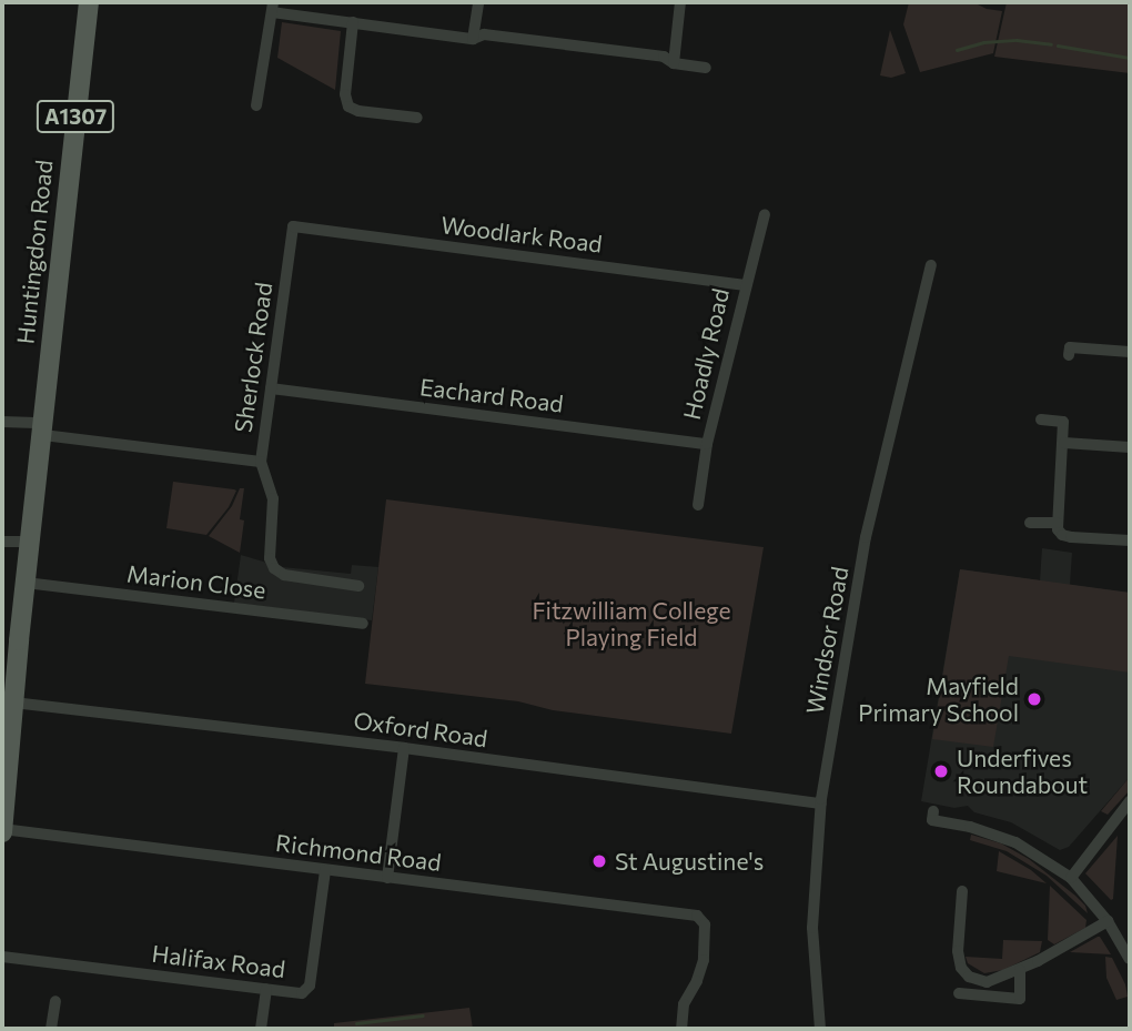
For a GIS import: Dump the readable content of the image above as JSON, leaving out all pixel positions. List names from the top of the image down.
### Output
{
  "streets": {
    "main road": ["A1307", "Huntingdon Road"],
    "street": [
      "Woodlark Road",
      "Hoadly Road",
      "Sherlock Road",
      "Eachard Road",
      "Marion Close",
      "Windsor Road",
      "Oxford Road",
      "Richmond Road",
      "Halifax Road"
    ]
  },
  "crossings": [
    ["Woodlark Road", "Hoadly Road"],
    ["Woodlark Road", "Sherlock Road"],
    ["Huntingdon Road", "Sherlock Road"],
    ["Huntingdon Road", "Marion Close"],
    ["Huntingdon Road", "Oxford Road"],
    ["Huntingdon Road", "Richmond Road"],
    ["Hoadly Road", "Eachard Road"],
    ["Sherlock Road", "Eachard Road"],
    ["Windsor Road", "Oxford Road"],
    ["Richmond Road", "Halifax Road"]
  ],
  "parks": ["Fitzwilliam College Playing Field"],
  "places": ["Mayfield Primary School", "Underfives Roundabout", "St Augustine's"]
}
